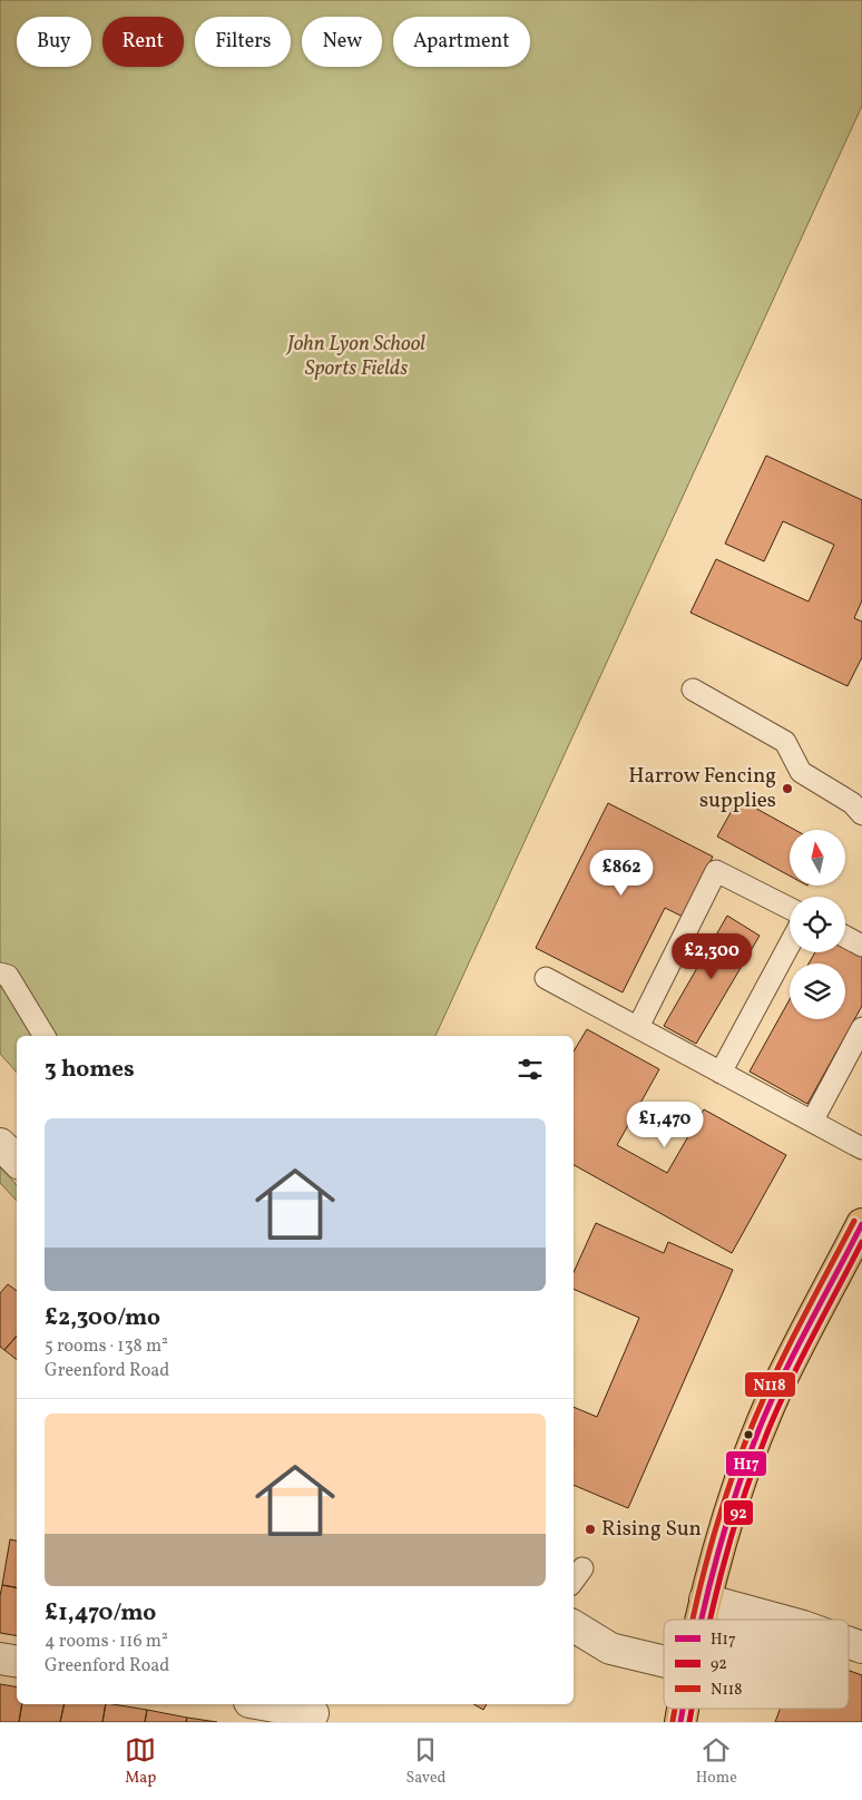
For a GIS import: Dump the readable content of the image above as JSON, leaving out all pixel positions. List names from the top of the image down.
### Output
{
  "parks": ["John Lyon School Sports Fields"],
  "places": ["Harrow Fencing supplies", "Rising Sun"],
  "lines": ["transit line N118", "transit line H17", "transit line 92"],
  "legend": ["H17", "92", "N118"],
  "north": "top",
  "page": {
    "chip": [
      "Buy",
      "Rent",
      "Filters",
      "New",
      "Apartment"
    ],
    "price": ["£862", "£2,300", "£1,470"],
    "heading": "3 homes",
    "list": [
      {
        "name": "£2,300/mo",
        "note": "5 rooms · 138 m² · Greenford Road"
      },
      {
        "name": "£1,470/mo",
        "note": "4 rooms · 116 m² · Greenford Road"
      }
    ],
    "tabs": ["Map", "Saved", "Home"]
  }
}
